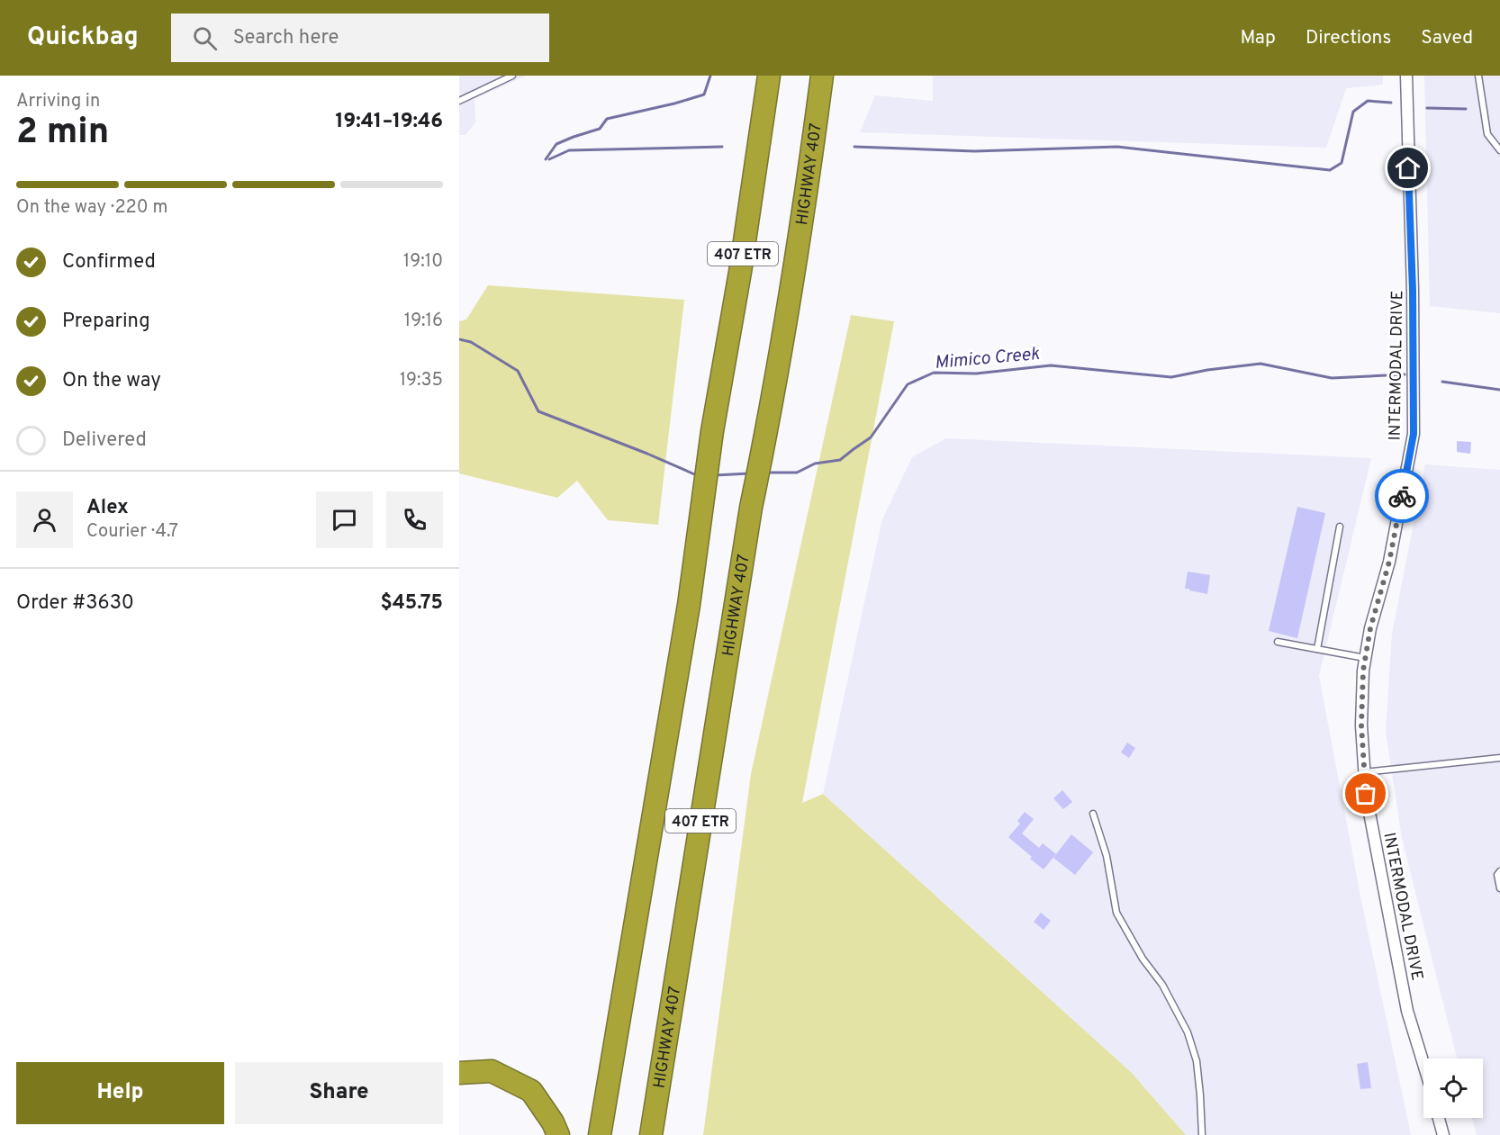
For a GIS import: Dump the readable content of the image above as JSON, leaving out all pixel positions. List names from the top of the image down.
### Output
{
  "streets": {
    "highway": ["HIGHWAY 407", "407 ETR"],
    "street": ["INTERMODAL DRIVE"]
  },
  "water": ["Mimico Creek"],
  "page": {
    "header": "Quickbag",
    "search": "Search here",
    "nav": ["Map", "Directions", "Saved"],
    "heading": ["2 min", "Arriving in", "19:41–19:46"],
    "panel": [
      "Alex",
      "Courier · 4.7",
      "Order #3630",
      "$45.75"
    ],
    "bar": "On the way · 220 m",
    "list": [
      ["Confirmed", "19:10"],
      ["Preparing", "19:16"],
      ["On the way", "19:35"],
      "Delivered"
    ],
    "buttons": ["Help", "Share"]
  }
}
